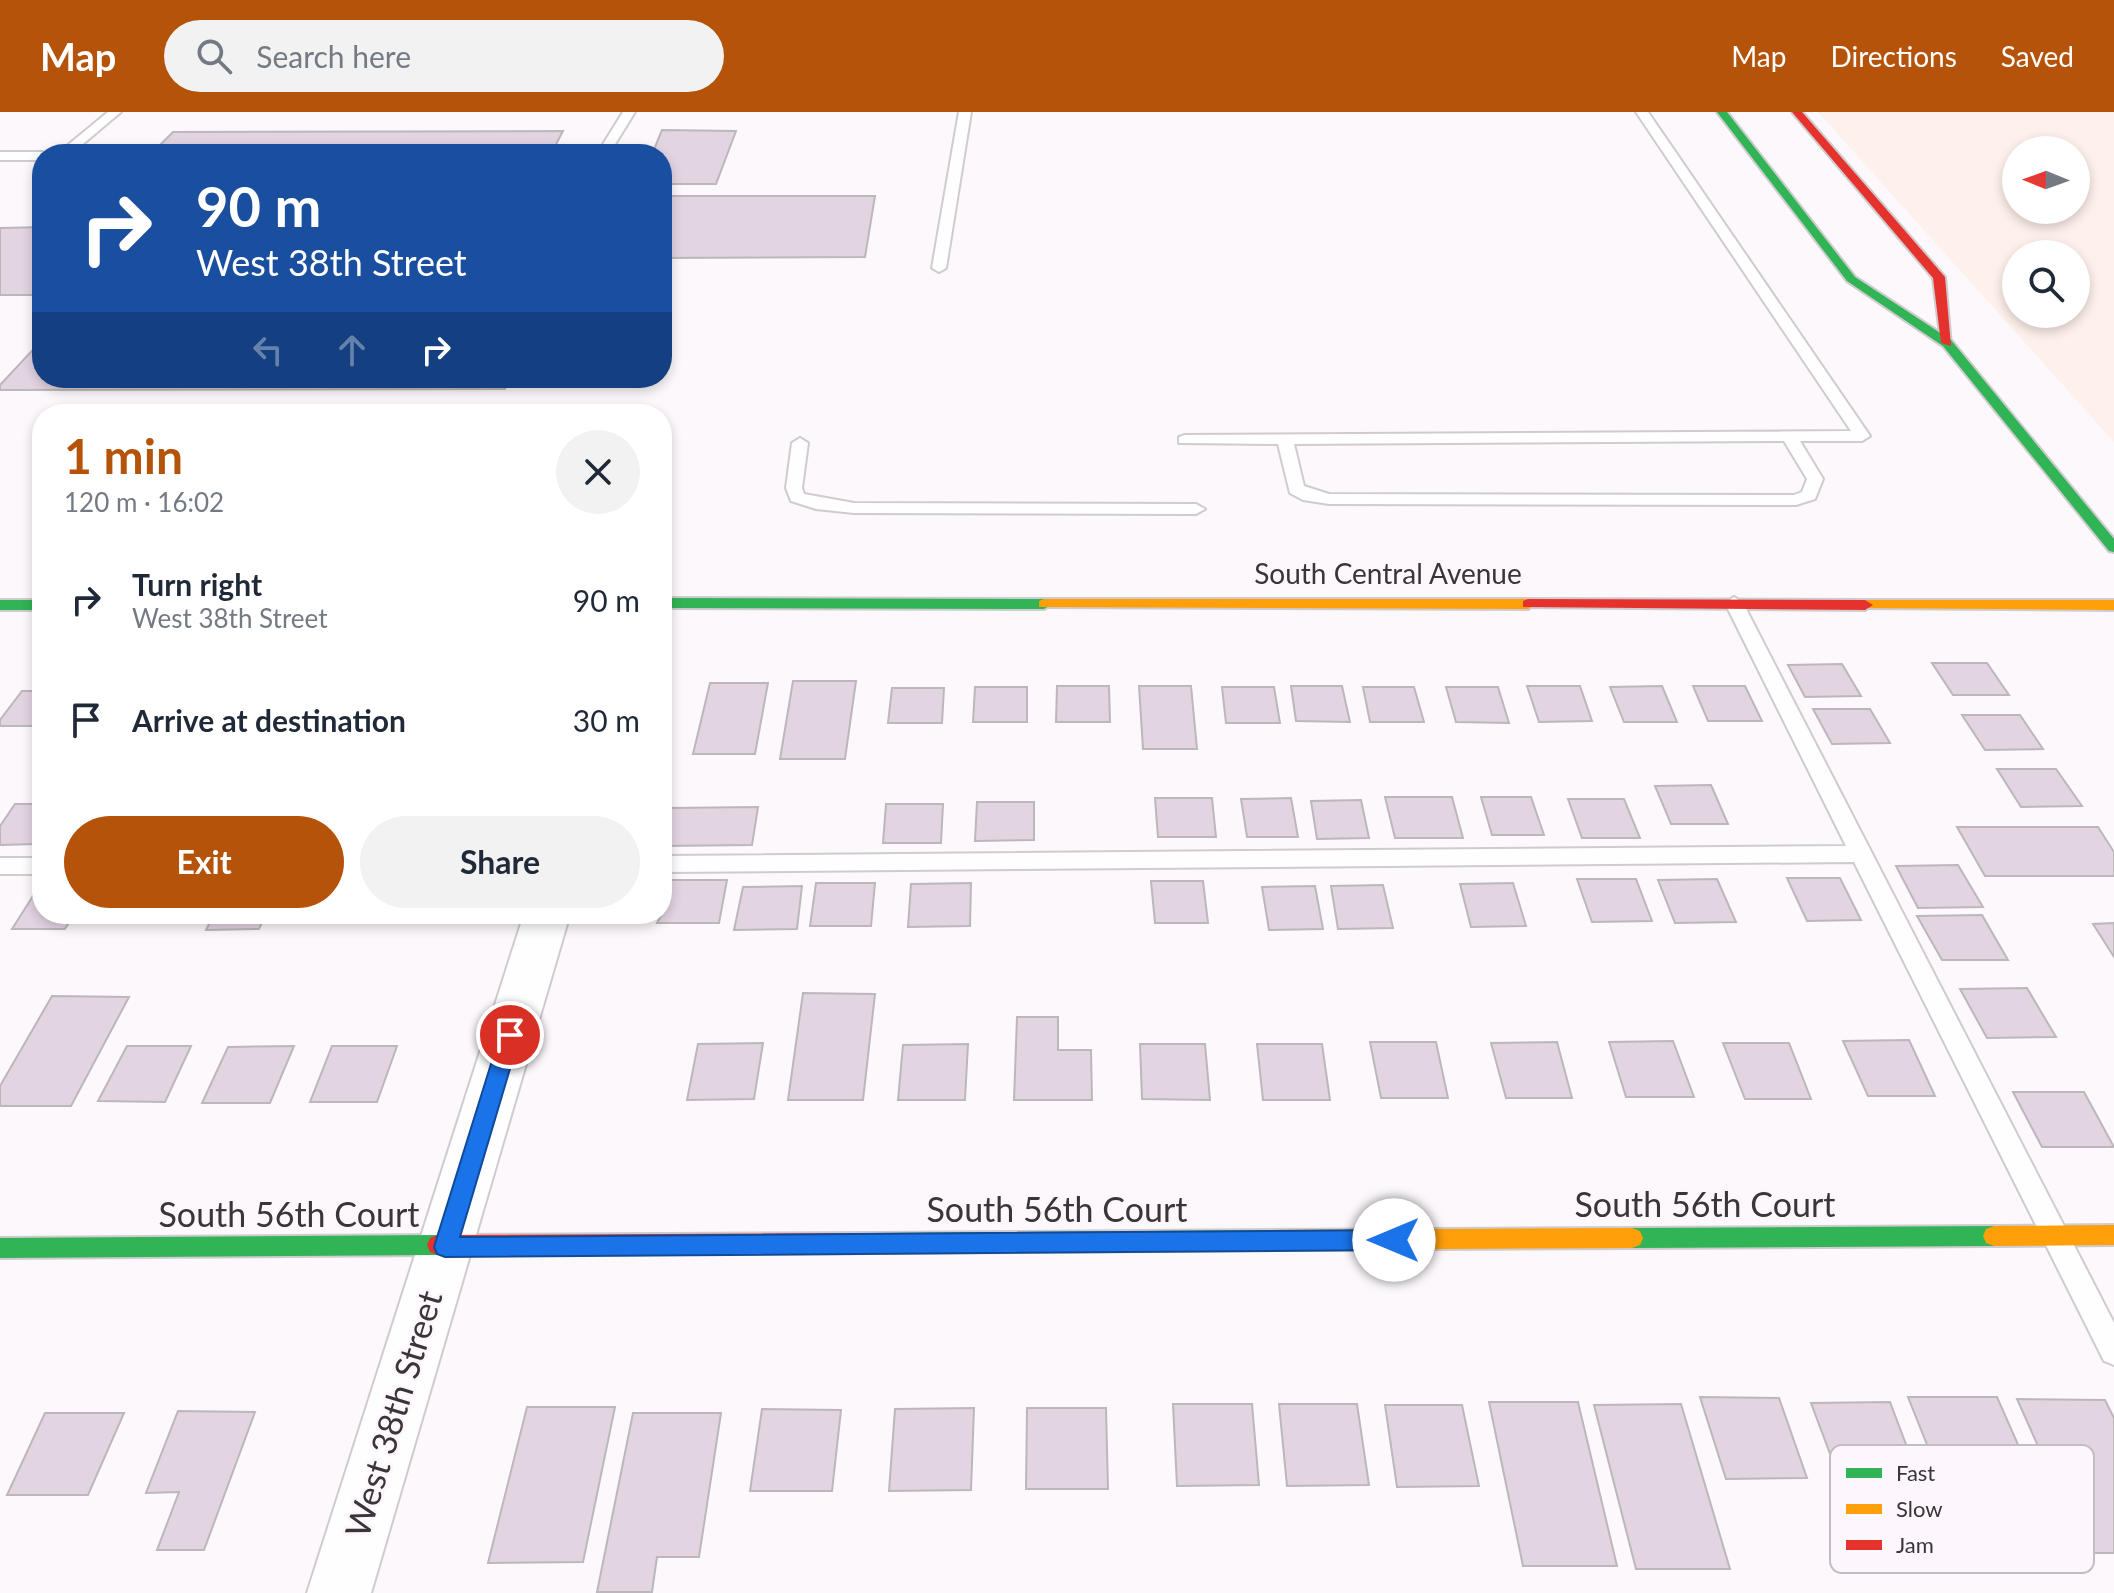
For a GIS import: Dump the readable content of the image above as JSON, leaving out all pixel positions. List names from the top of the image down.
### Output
{
  "streets": {
    "main road": ["South Central Avenue", "South 56th Court"],
    "street": ["West 38th Street"]
  },
  "crossings": [
    ["South 56th Court", "West 38th Street"]
  ],
  "legend": ["Fast", "Slow", "Jam"],
  "north": "left",
  "page": {
    "header": "Map",
    "search": "Search here",
    "nav": ["Map", "Directions", "Saved"],
    "turn": ["90 m", "West 38th Street"],
    "heading": ["1 min", "120 m · 16:02"],
    "list": [
      {
        "name": "Turn right",
        "note": "West 38th Street",
        "value": "90 m"
      },
      {
        "name": "Arrive at destination",
        "value": "30 m"
      }
    ],
    "buttons": ["Exit", "Share"]
  }
}
